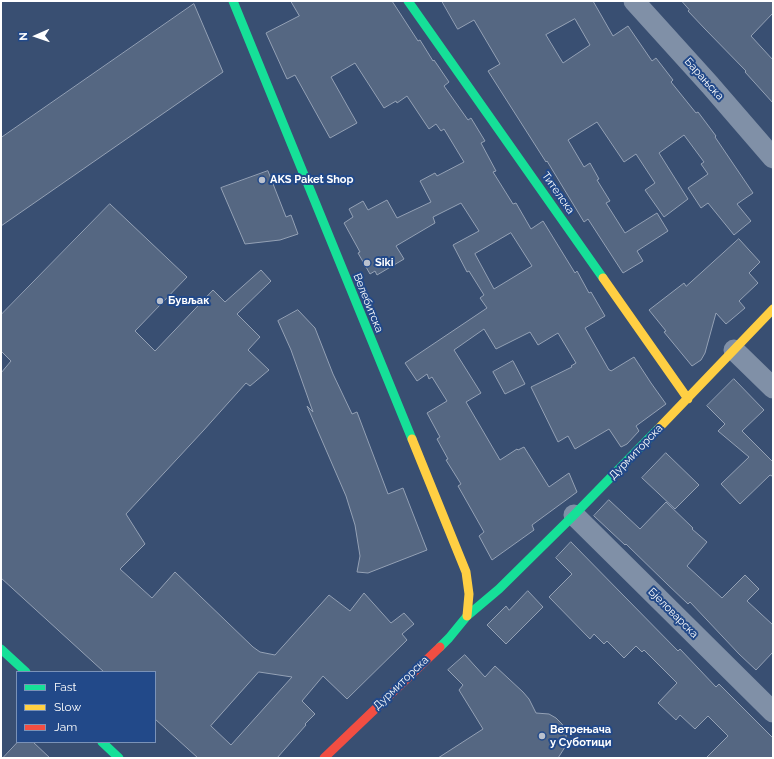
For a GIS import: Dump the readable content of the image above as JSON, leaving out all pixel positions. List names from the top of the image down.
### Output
{
  "streets": {
    "street": [
      "Барањска",
      "Тителска",
      "Велебитска",
      "Дурмиторска",
      "Бјеловарска"
    ]
  },
  "crossings": [
    ["Тителска", "Дурмиторска"],
    ["Велебитска", "Дурмиторска"],
    ["Дурмиторска", "Бјеловарска"]
  ],
  "places": [
    "AKS Paket Shop",
    "Siki",
    "Бувљак",
    "Ветрењача у Суботици"
  ],
  "legend": ["Fast", "Slow", "Jam"],
  "north": "left"
}
